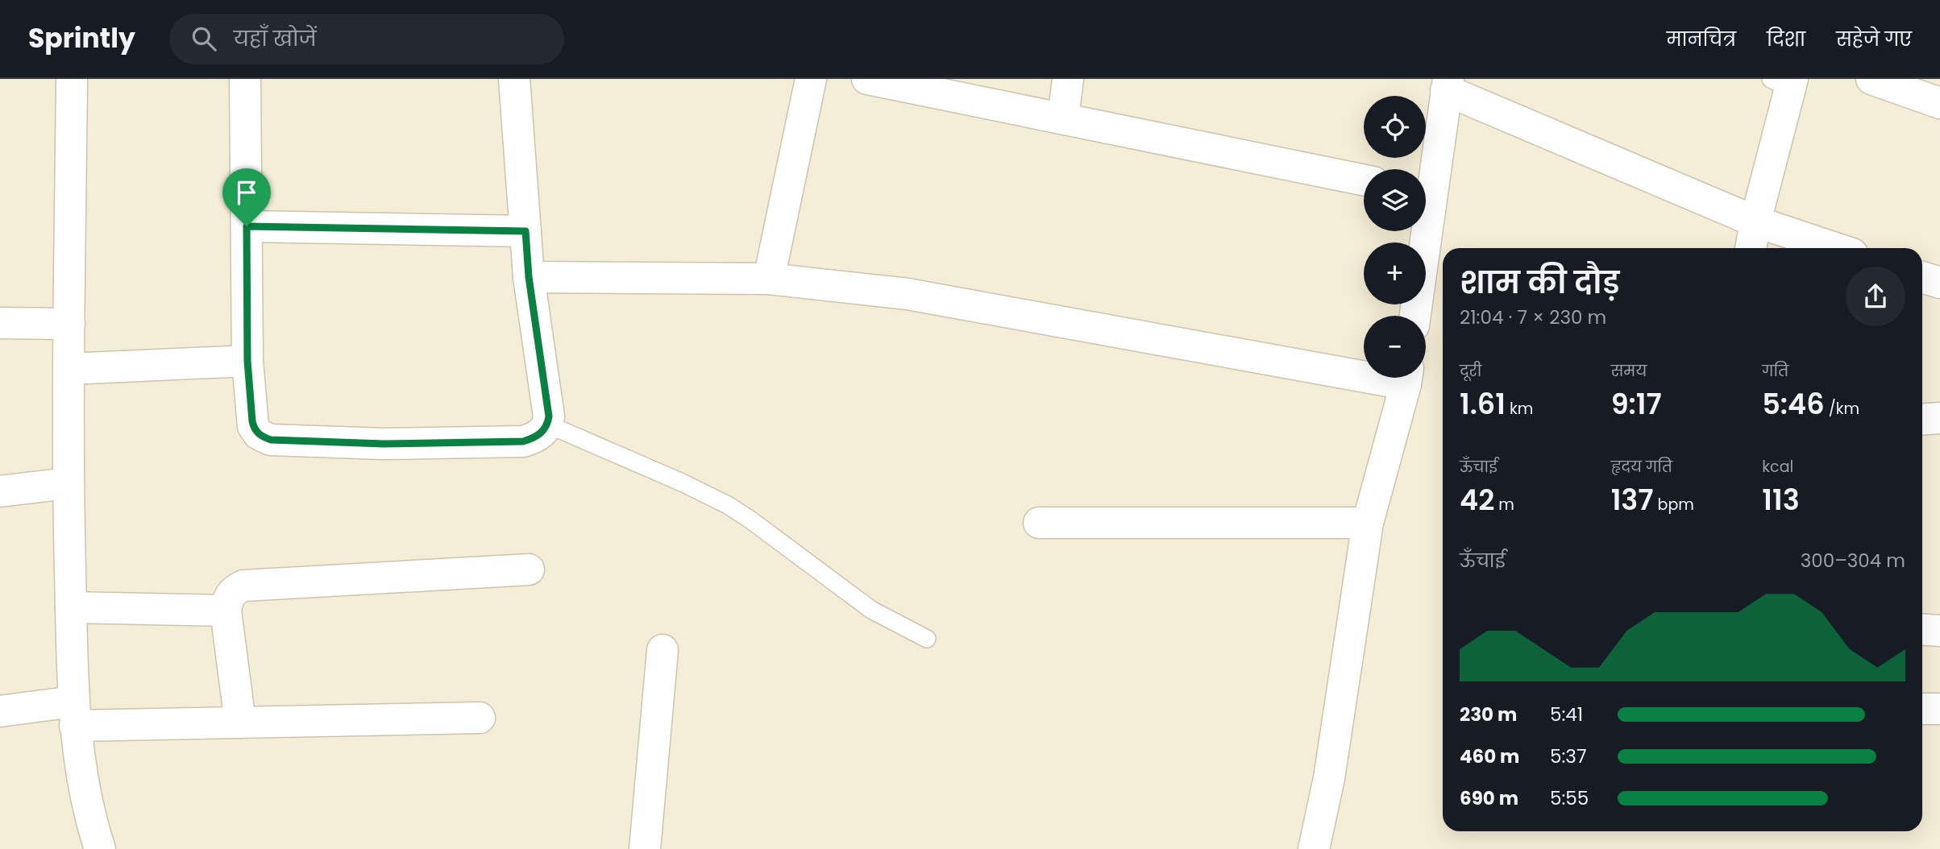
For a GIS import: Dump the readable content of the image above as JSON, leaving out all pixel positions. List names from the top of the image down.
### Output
{
  "page": {
    "header": "Sprintly",
    "search": "यहाँ खोजें",
    "nav": ["मानचित्र", "दिशा", "सहेजे गए"],
    "map_buttons": ["+", "−"],
    "heading": ["शाम की दौड़", "21:04 · 7 × 230 m"],
    "stats": [
      ["दूरी", "1.61 km"],
      ["समय", "9:17"],
      ["गति", "5:46 /km"],
      ["ऊँचाई", "42 m"],
      ["हृदय गति", "137 bpm"],
      ["kcal", "113"]
    ],
    "chart": ["ऊँचाई", "300–304 m"],
    "list": [
      {
        "name": "230 m",
        "note": "5:41"
      },
      {
        "name": "460 m",
        "note": "5:37"
      },
      {
        "name": "690 m",
        "note": "5:55"
      }
    ]
  }
}
